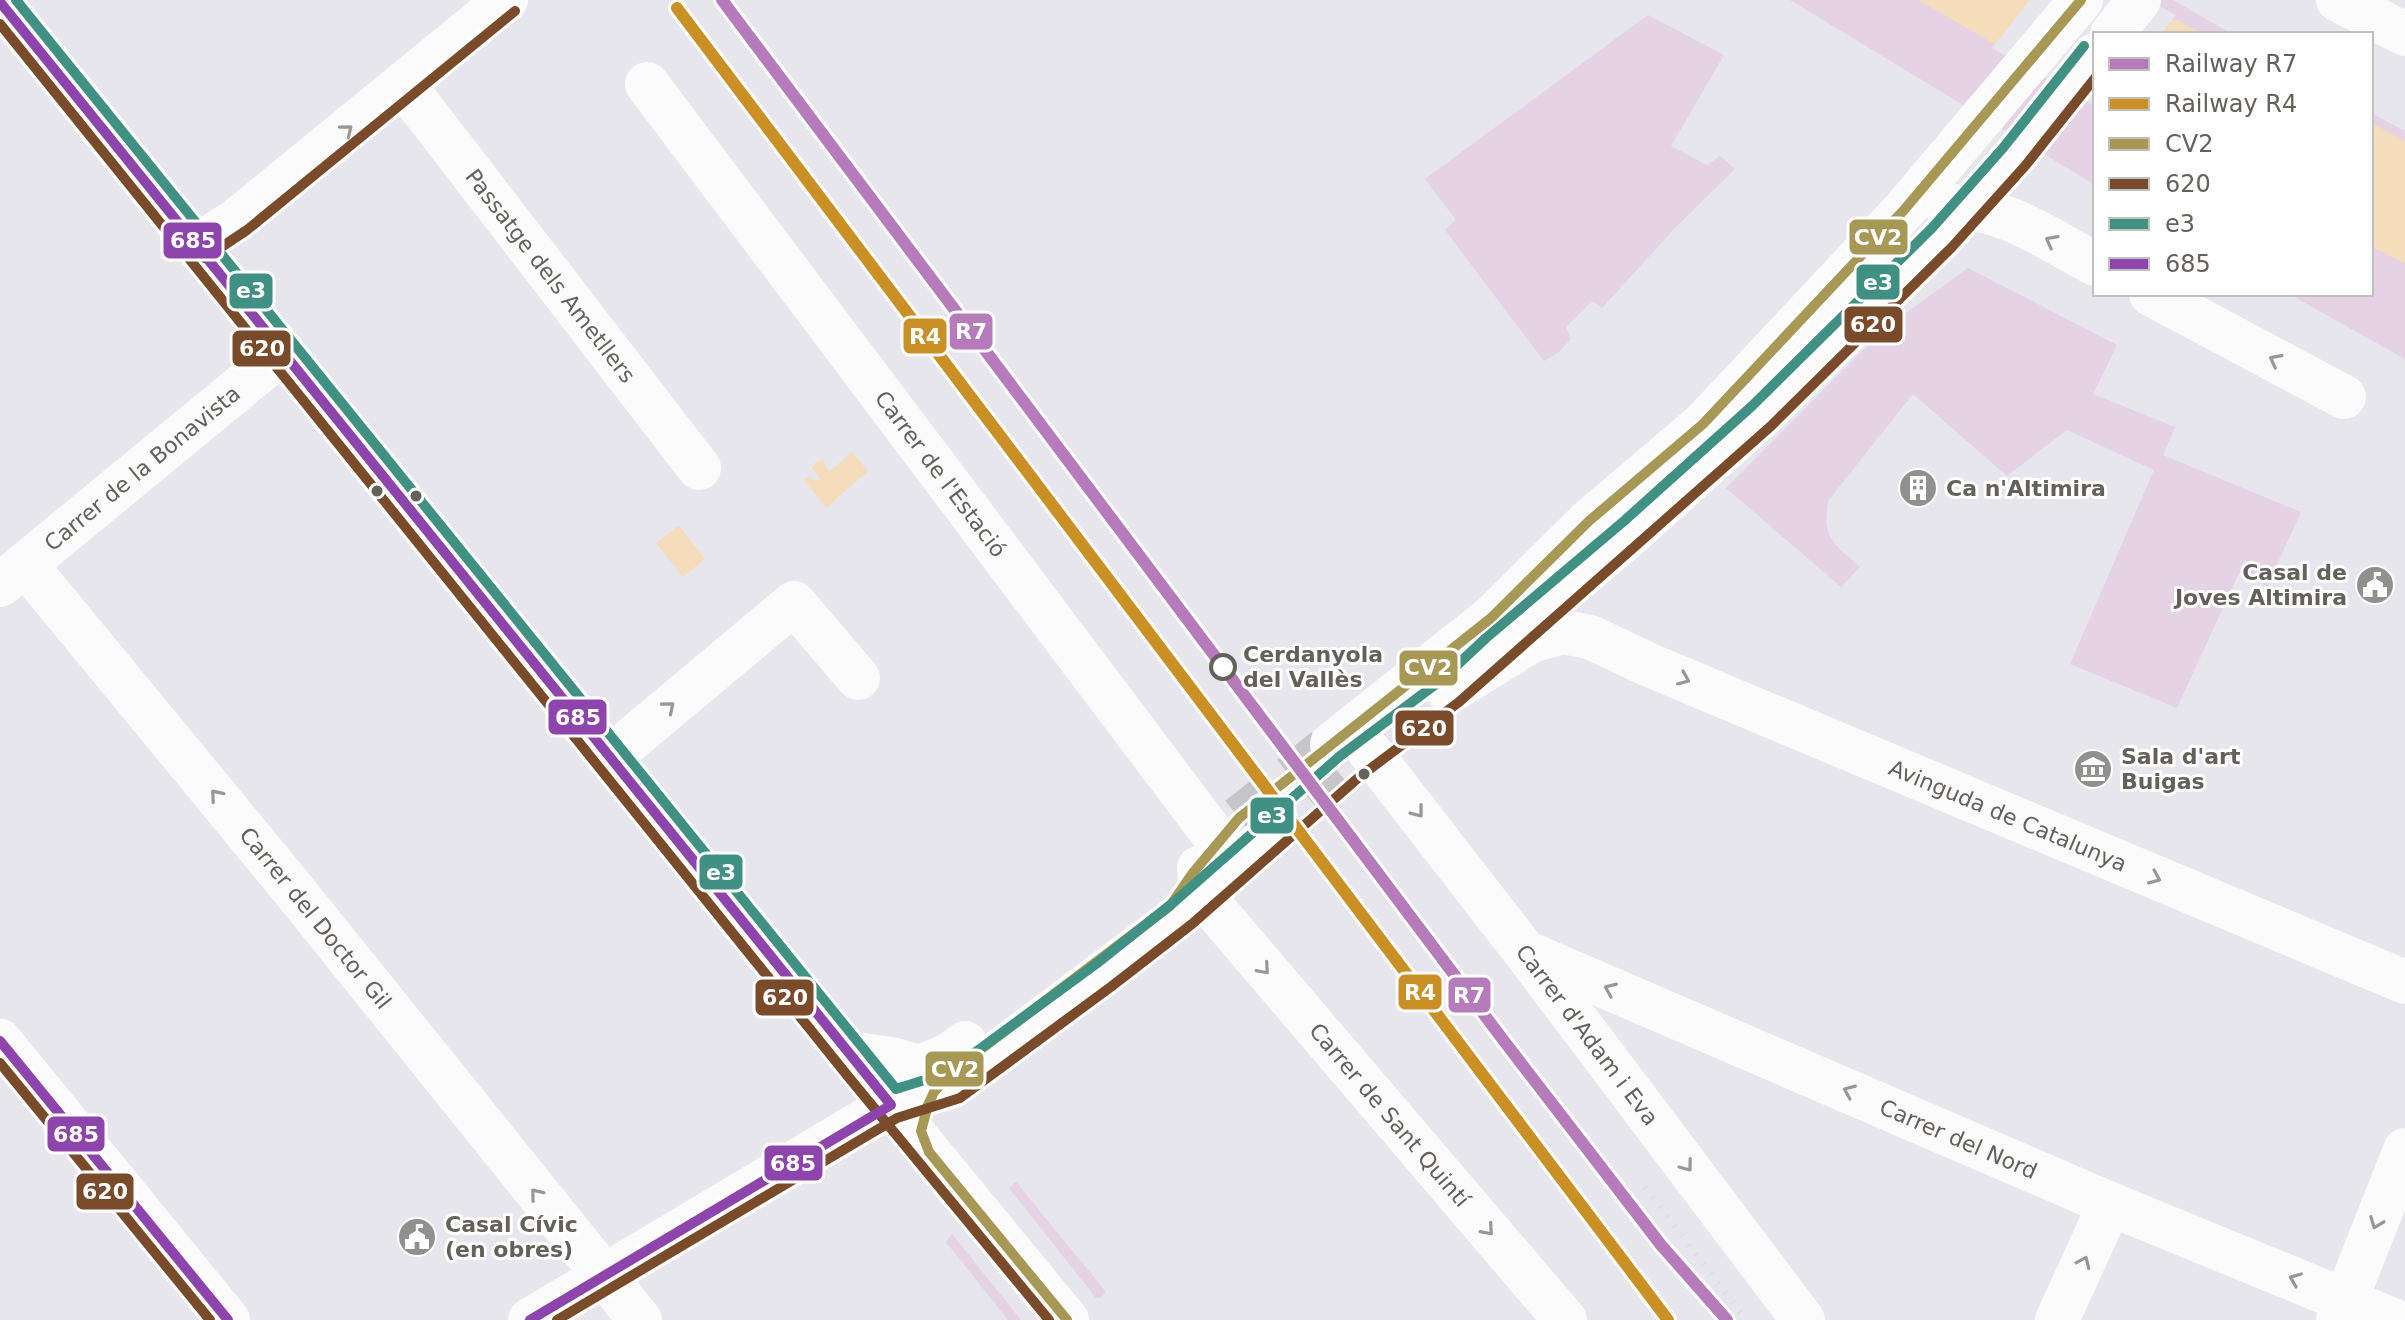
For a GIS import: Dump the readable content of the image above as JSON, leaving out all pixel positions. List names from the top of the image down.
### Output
{
  "streets": {
    "street": [
      "Passatge dels Ametllers",
      "Carrer de la Bonavista",
      "Carrer de l'Estació",
      "Avinguda de Catalunya",
      "Carrer del Doctor Gil",
      "Carrer d'Adam i Eva",
      "Carrer de Sant Quintí",
      "Carrer del Nord"
    ]
  },
  "crossings": [
    ["Carrer de la Bonavista", "Carrer del Doctor Gil"],
    ["Carrer de l'Estació", "Carrer de Sant Quintí"],
    ["Avinguda de Catalunya", "Carrer d'Adam i Eva"],
    ["Carrer d'Adam i Eva", "Carrer del Nord"]
  ],
  "one_way": [
    "Avinguda de Catalunya",
    "Carrer d'Adam i Eva",
    "Carrer de Sant Quintí",
    "Carrer del Nord"
  ],
  "places": {
    "building": ["Ca n'Altimira"],
    "public building": ["Casal de Joves Altimira", "Casal Cívic (en obres)"],
    "other": ["Cerdanyola del Vallès"],
    "museum": ["Sala d'art Buigas"]
  },
  "lines": [
    "rail line R7",
    "transit line CV2",
    "transit line e3",
    "transit line 685",
    "rail line R4",
    "transit line 620"
  ],
  "legend": [
    "Railway R7",
    "Railway R4",
    "CV2",
    "620",
    "e3",
    "685"
  ]
}
